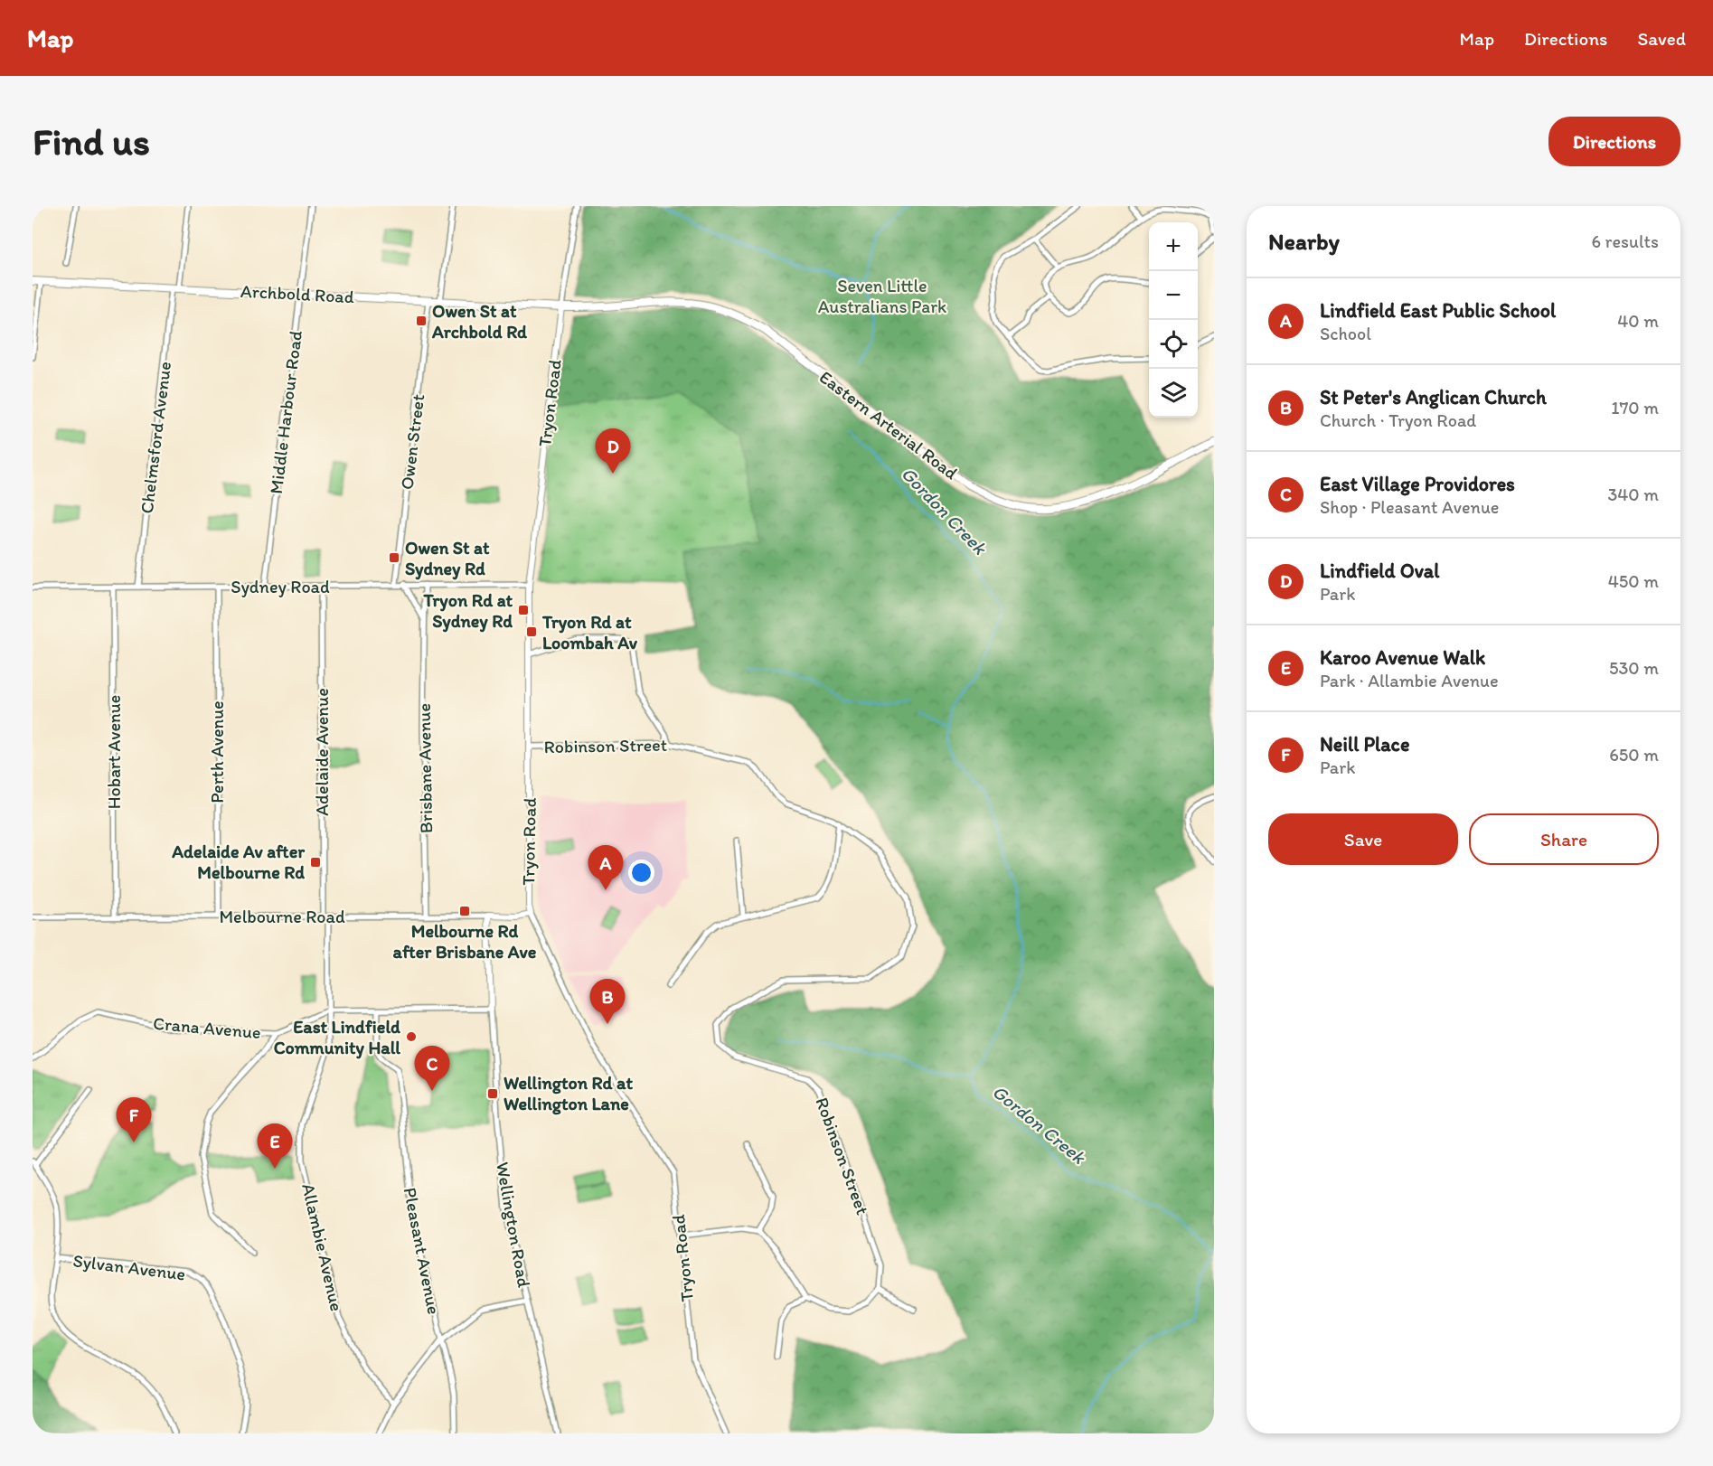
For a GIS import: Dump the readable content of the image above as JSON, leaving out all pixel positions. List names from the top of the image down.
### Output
{
  "streets": {
    "main road": ["Archbold Road", "Eastern Arterial Road"],
    "street": [
      "Tryon Road",
      "Middle Harbour Road",
      "Chelmsford Avenue",
      "Owen Street",
      "Sydney Road",
      "Robinson Street",
      "Hobart Avenue",
      "Perth Avenue",
      "Adelaide Avenue",
      "Brisbane Avenue",
      "Melbourne Road",
      "Crana Avenue",
      "Wellington Road",
      "Allambie Avenue",
      "Pleasant Avenue",
      "Sylvan Avenue"
    ]
  },
  "crossings": [
    ["Archbold Road", "Tryon Road"],
    ["Archbold Road", "Middle Harbour Road"],
    ["Archbold Road", "Eastern Arterial Road"],
    ["Archbold Road", "Chelmsford Avenue"],
    ["Archbold Road", "Owen Street"],
    ["Tryon Road", "Eastern Arterial Road"],
    ["Tryon Road", "Sydney Road"],
    ["Tryon Road", "Robinson Street"],
    ["Tryon Road", "Melbourne Road"],
    ["Middle Harbour Road", "Sydney Road"],
    ["Chelmsford Avenue", "Sydney Road"],
    ["Owen Street", "Sydney Road"],
    ["Sydney Road", "Hobart Avenue"],
    ["Sydney Road", "Perth Avenue"],
    ["Sydney Road", "Adelaide Avenue"],
    ["Sydney Road", "Brisbane Avenue"],
    ["Hobart Avenue", "Melbourne Road"],
    ["Perth Avenue", "Melbourne Road"],
    ["Adelaide Avenue", "Melbourne Road"],
    ["Adelaide Avenue", "Allambie Avenue"],
    ["Brisbane Avenue", "Melbourne Road"],
    ["Melbourne Road", "Wellington Road"],
    ["Melbourne Road", "Allambie Avenue"],
    ["Crana Avenue", "Wellington Road"],
    ["Crana Avenue", "Allambie Avenue"],
    ["Crana Avenue", "Pleasant Avenue"]
  ],
  "water": ["Gordon Creek"],
  "parks": ["Seven Little Australians Park"],
  "places": {
    "transit": [
      "Owen St at Archbold Rd",
      "Owen St at Sydney Rd",
      "Tryon Rd at Sydney Rd",
      "Tryon Rd at Loombah Av",
      "Adelaide Av after Melbourne Rd",
      "Melbourne Rd after Brisbane Ave",
      "Wellington Rd at Wellington Lane"
    ],
    "other": ["East Lindfield Community Hall"]
  },
  "page": {
    "header": "Map",
    "nav": ["Map", "Directions", "Saved"],
    "buttons": [
      "Directions",
      ["Save", "Share"]
    ],
    "title": "Find us",
    "heading": ["Nearby", "6 results"],
    "map_buttons": ["+", "−"],
    "list": [
      {
        "mark": "A",
        "name": "Lindfield East Public School",
        "note": "School",
        "value": "40 m"
      },
      {
        "mark": "B",
        "name": "St Peter's Anglican Church",
        "note": "Church · Tryon Road",
        "value": "170 m"
      },
      {
        "mark": "C",
        "name": "East Village Providores",
        "note": "Shop · Pleasant Avenue",
        "value": "340 m"
      },
      {
        "mark": "D",
        "name": "Lindfield Oval",
        "note": "Park",
        "value": "450 m"
      },
      {
        "mark": "E",
        "name": "Karoo Avenue Walk",
        "note": "Park · Allambie Avenue",
        "value": "530 m"
      },
      {
        "mark": "F",
        "name": "Neill Place",
        "note": "Park",
        "value": "650 m"
      }
    ],
    "pins": [
      "D",
      "A",
      "B",
      "C",
      "F",
      "E"
    ]
  }
}
